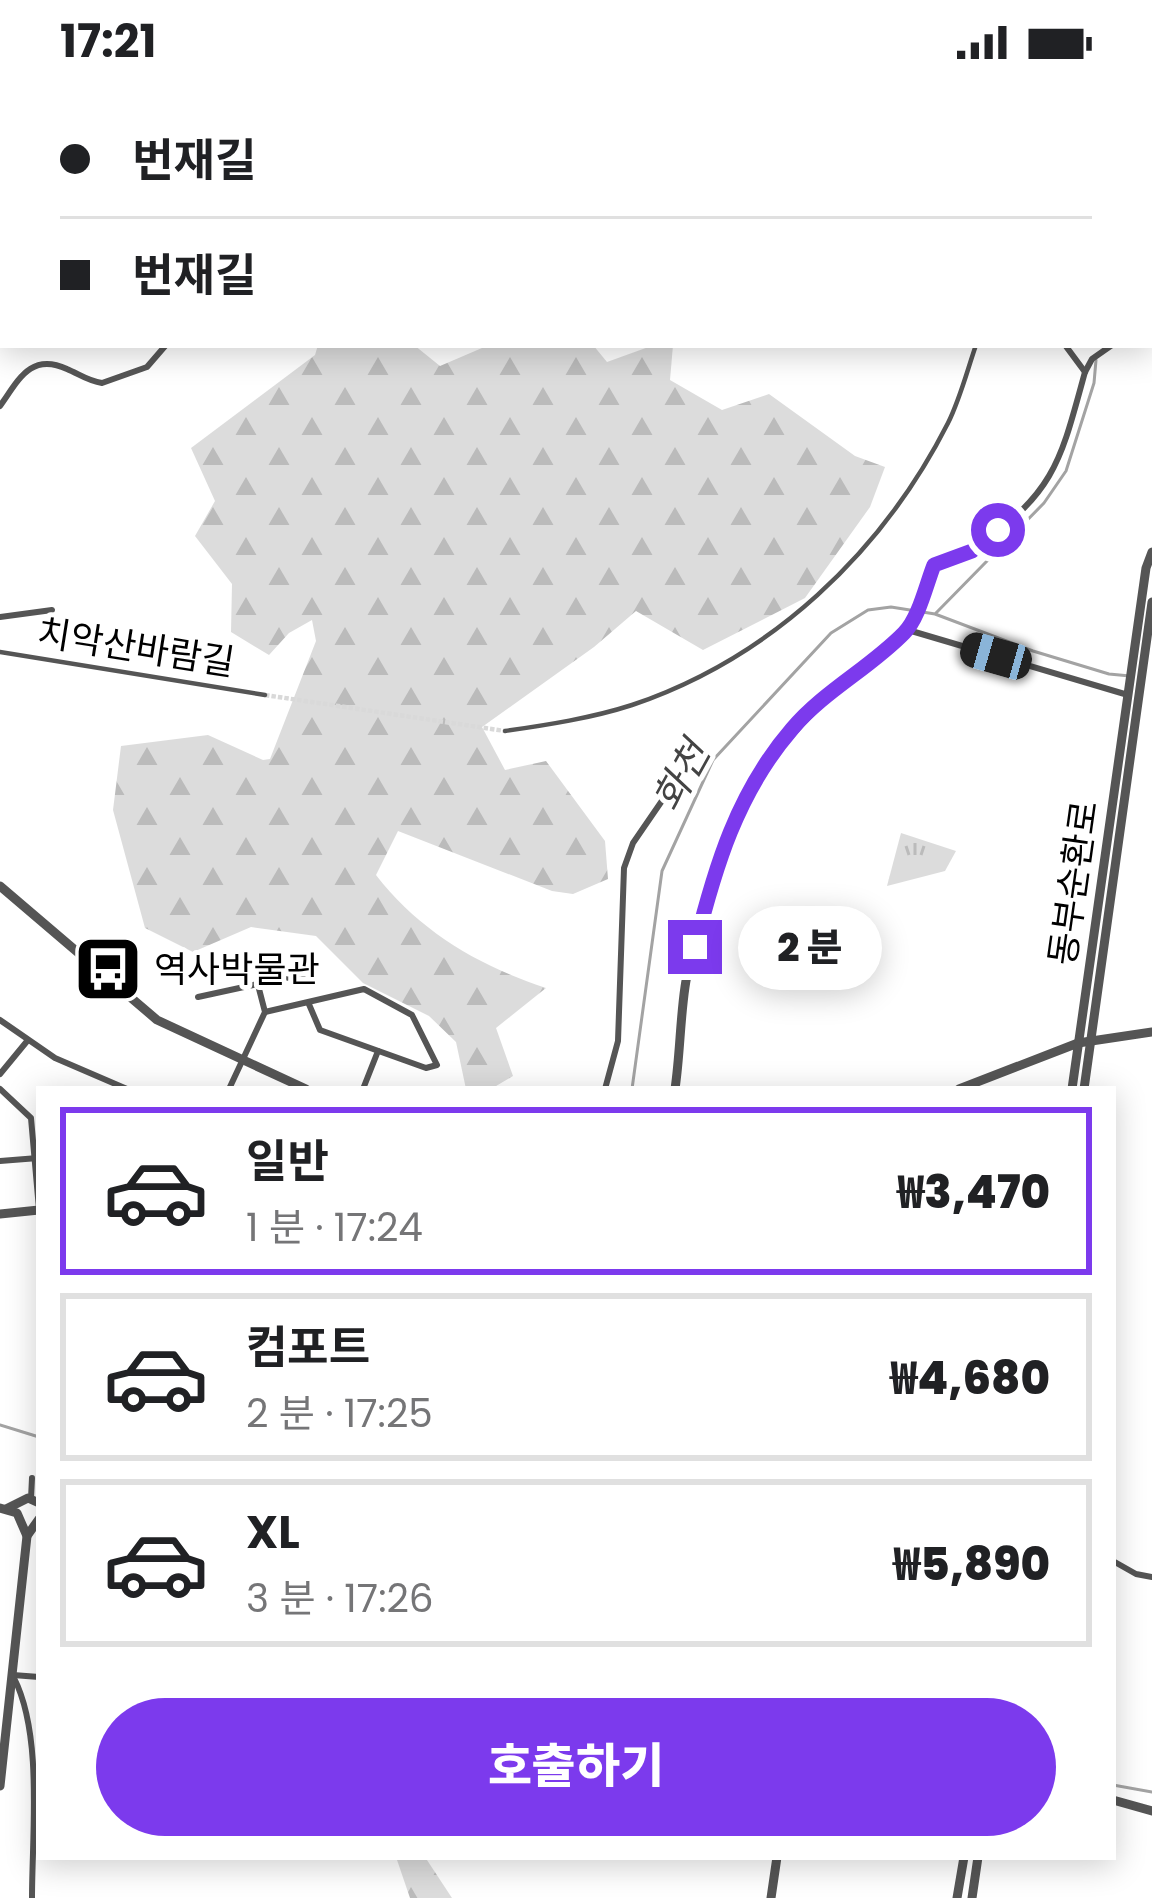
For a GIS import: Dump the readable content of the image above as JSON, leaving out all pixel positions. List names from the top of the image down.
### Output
{
  "streets": {
    "street": ["치악산바람길", "동부순환로"]
  },
  "water": ["화천"],
  "places": {
    "bus stop": ["역사박물관"]
  },
  "page": {
    "status": "17:21",
    "banner": ["번재길", "번재길"],
    "bubble": "2 분",
    "list": [
      {
        "name": "일반",
        "note": "1 분 · 17:24",
        "value": "₩3,470"
      },
      {
        "name": "컴포트",
        "note": "2 분 · 17:25",
        "value": "₩4,680"
      },
      {
        "name": "XL",
        "note": "3 분 · 17:26",
        "value": "₩5,890"
      }
    ],
    "buttons": "호출하기"
  }
}
